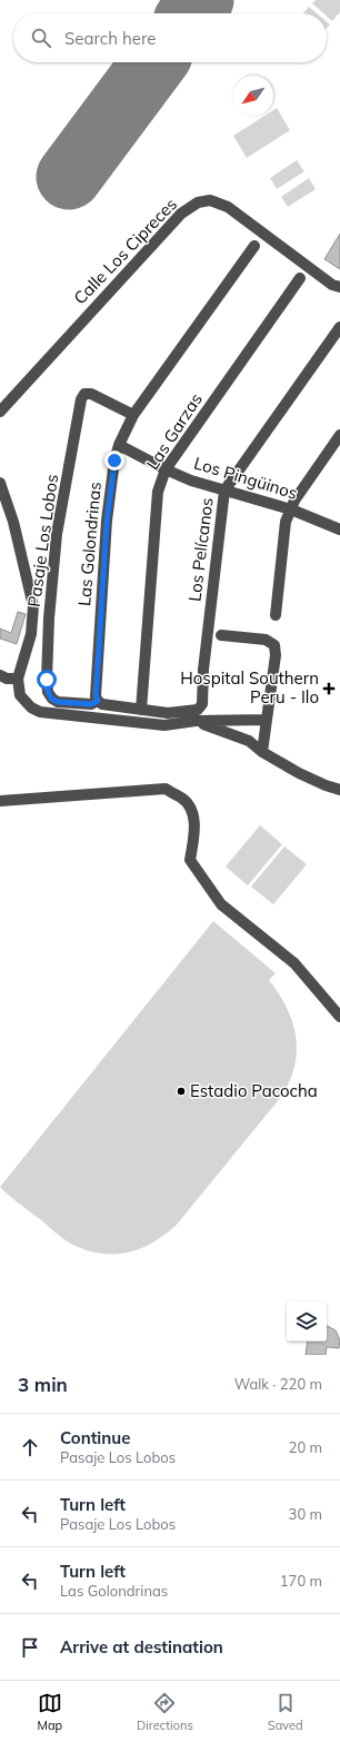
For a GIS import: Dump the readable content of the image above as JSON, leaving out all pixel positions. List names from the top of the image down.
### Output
{
  "streets": {
    "street": [
      "Calle Los Cipreces",
      "Las Garzas",
      "Los Pingüinos",
      "Pasaje Los Lobos",
      "Las Golondrinas",
      "Los Pelícanos"
    ]
  },
  "crossings": [
    ["Las Garzas", "Los Pingüinos"],
    ["Las Garzas", "Los Pelícanos"],
    ["Los Pingüinos", "Las Golondrinas"],
    ["Los Pingüinos", "Los Pelícanos"],
    ["Pasaje Los Lobos", "Las Golondrinas"],
    ["Pasaje Los Lobos", "Los Pelícanos"],
    ["Las Golondrinas", "Los Pelícanos"]
  ],
  "places": {
    "health": ["Hospital Southern Peru - Ilo"],
    "other": ["Estadio Pacocha"]
  },
  "north": "bottom left",
  "page": {
    "search": "Search here",
    "heading": ["3 min", "Walk · 220 m"],
    "list": [
      ["Continue", "Pasaje Los Lobos", "20 m"],
      ["Turn left", "Pasaje Los Lobos", "30 m"],
      ["Turn left", "Las Golondrinas", "170 m"],
      "Arrive at destination"
    ],
    "nav": ["Map", "Directions", "Saved"]
  }
}
